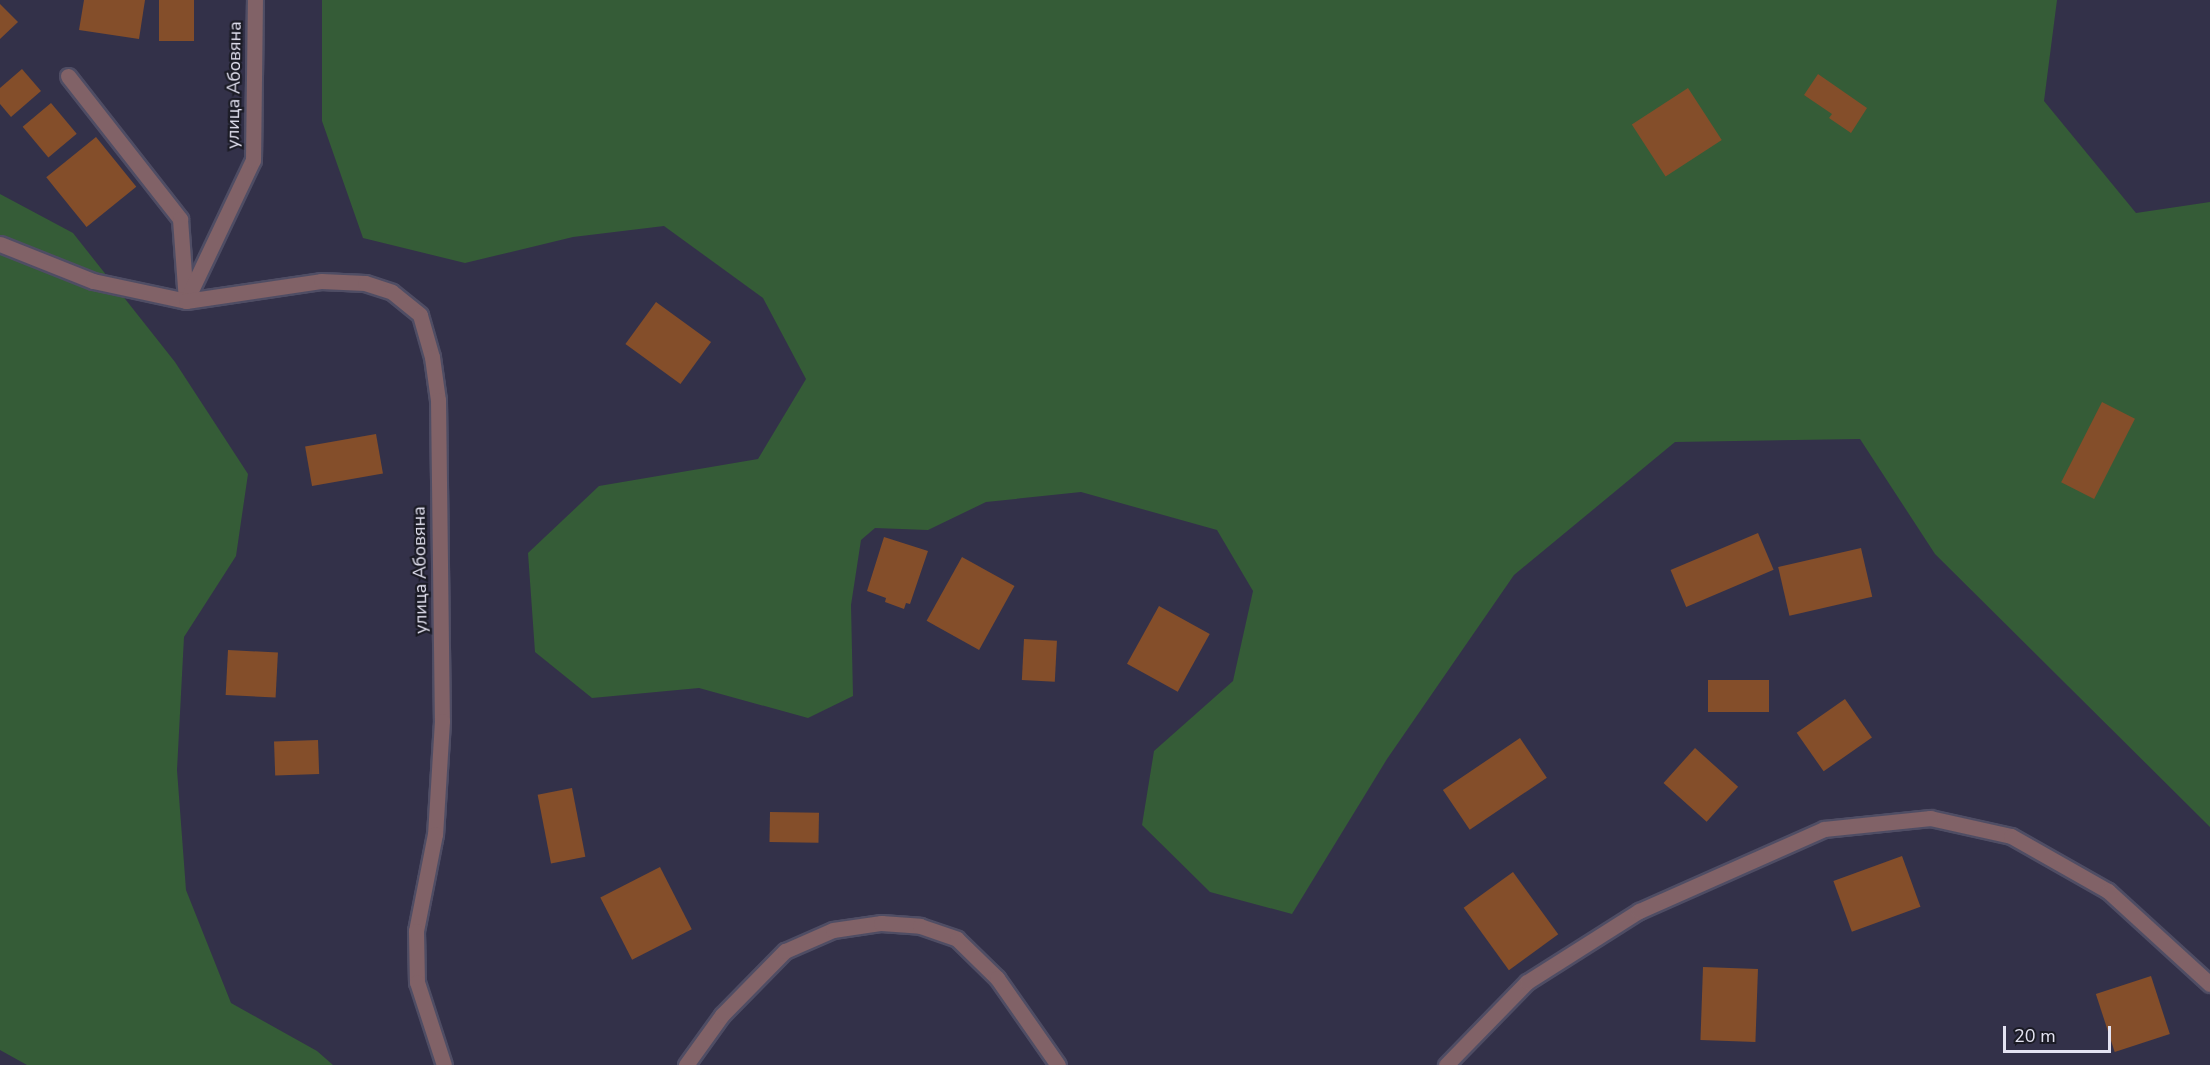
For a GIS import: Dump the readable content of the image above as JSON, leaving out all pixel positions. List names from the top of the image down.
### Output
{
  "streets": {
    "street": ["улица Абовяна"]
  },
  "scale_bar": "20 m"
}
